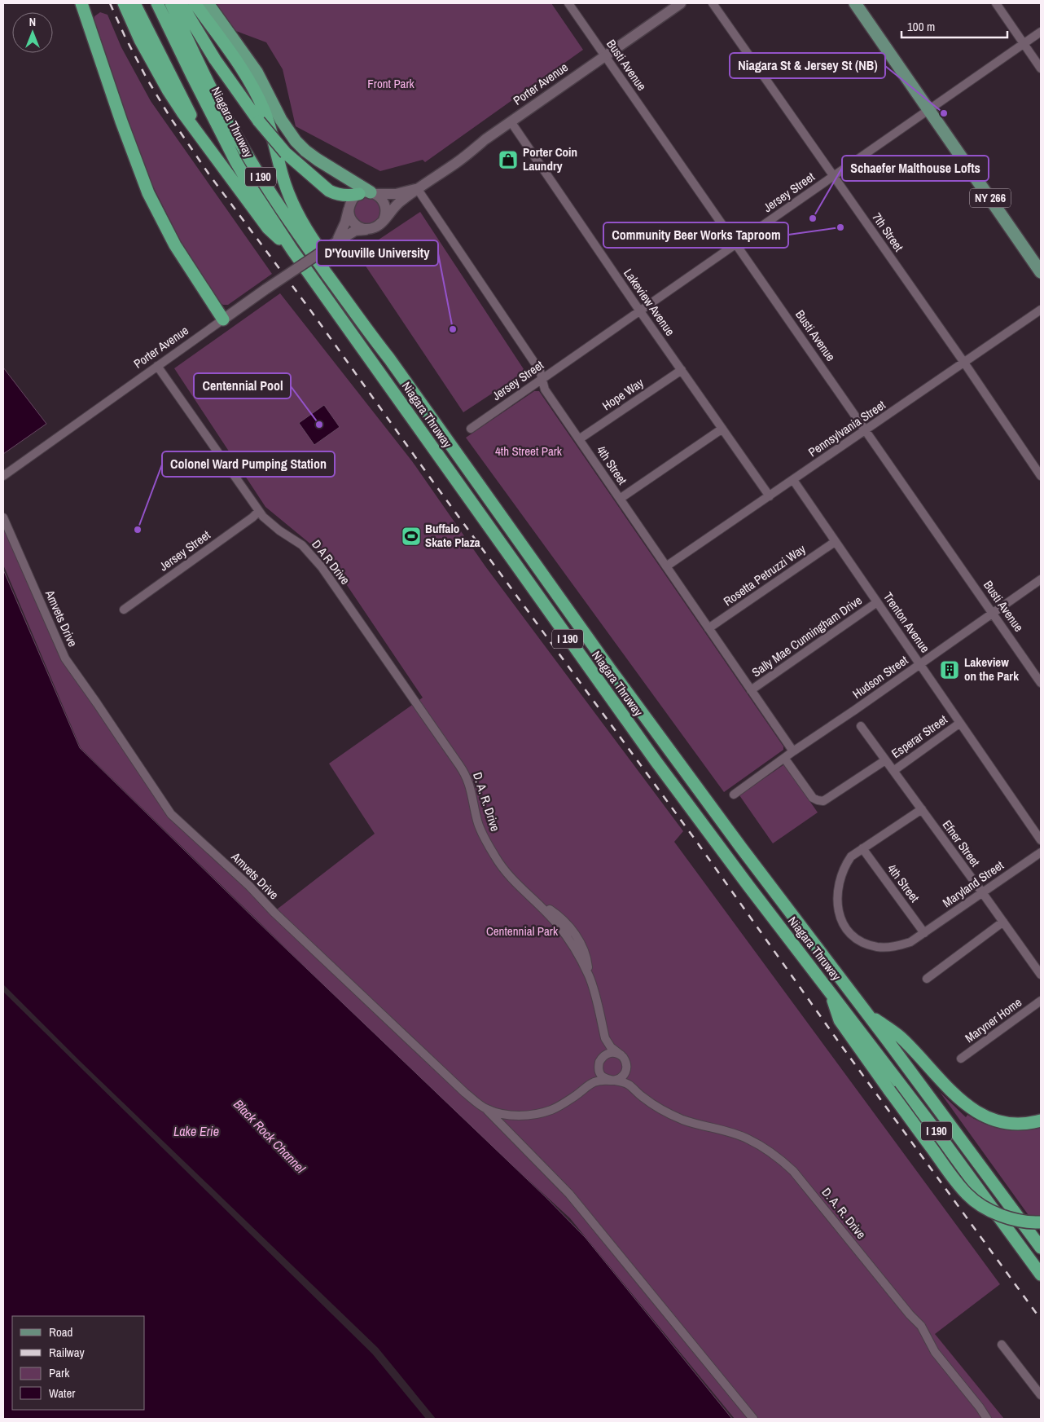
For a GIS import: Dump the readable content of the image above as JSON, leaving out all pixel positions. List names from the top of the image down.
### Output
{
  "streets": {
    "highway": ["Niagara Thruway", "I 190"],
    "main road": ["NY 266"],
    "street": [
      "Busti Avenue",
      "Porter Avenue",
      "Jersey Street",
      "7th Street",
      "Lakeview Avenue",
      "Hope Way",
      "Pennsylvania Street",
      "4th Street",
      "D A R Drive",
      "Rosetta Petruzzi Way",
      "Amvets Drive",
      "Trenton Avenue",
      "Sally Mae Cunningham Drive",
      "Hudson Street",
      "Esperar Street",
      "D. A. R. Drive",
      "Efner Street",
      "Maryland Street",
      "Maryner Home"
    ]
  },
  "crossings": [
    ["Busti Avenue", "Porter Avenue"],
    ["Busti Avenue", "Jersey Street"],
    ["Busti Avenue", "Pennsylvania Street"],
    ["Busti Avenue", "Hudson Street"],
    ["Porter Avenue", "Lakeview Avenue"],
    ["Porter Avenue", "4th Street"],
    ["Porter Avenue", "D A R Drive"],
    ["Jersey Street", "NY 266"],
    ["Jersey Street", "7th Street"],
    ["Jersey Street", "Lakeview Avenue"],
    ["Jersey Street", "4th Street"],
    ["Jersey Street", "D A R Drive"],
    ["7th Street", "Pennsylvania Street"],
    ["Lakeview Avenue", "Hope Way"],
    ["Lakeview Avenue", "Pennsylvania Street"],
    ["Hope Way", "4th Street"],
    ["Pennsylvania Street", "4th Street"],
    ["Pennsylvania Street", "Trenton Avenue"],
    ["4th Street", "Rosetta Petruzzi Way"],
    ["4th Street", "Sally Mae Cunningham Drive"],
    ["4th Street", "Hudson Street"],
    ["4th Street", "Maryland Street"],
    ["D A R Drive", "D. A. R. Drive"],
    ["Rosetta Petruzzi Way", "Trenton Avenue"],
    ["Amvets Drive", "D. A. R. Drive"],
    ["Trenton Avenue", "Sally Mae Cunningham Drive"],
    ["Trenton Avenue", "Hudson Street"],
    ["Trenton Avenue", "Esperar Street"],
    ["Esperar Street", "Efner Street"],
    ["Efner Street", "Maryland Street"]
  ],
  "water": ["Lake Erie", "Black Rock Channel"],
  "parks": ["Front Park", "4th Street Park", "Centennial Park"],
  "places": {
    "other": [
      "Niagara St & Jersey St (NB)",
      "Schaefer Malthouse Lofts",
      "Community Beer Works Taproom",
      "D'Youville University",
      "Centennial Pool",
      "Colonel Ward Pumping Station"
    ],
    "shop": ["Porter Coin Laundry"],
    "sports": ["Buffalo Skate Plaza"],
    "building": ["Lakeview on the Park"]
  },
  "legend": [
    "Road",
    "Railway",
    "Park",
    "Water"
  ],
  "scale_bar": "100 m",
  "north": "top"
}
